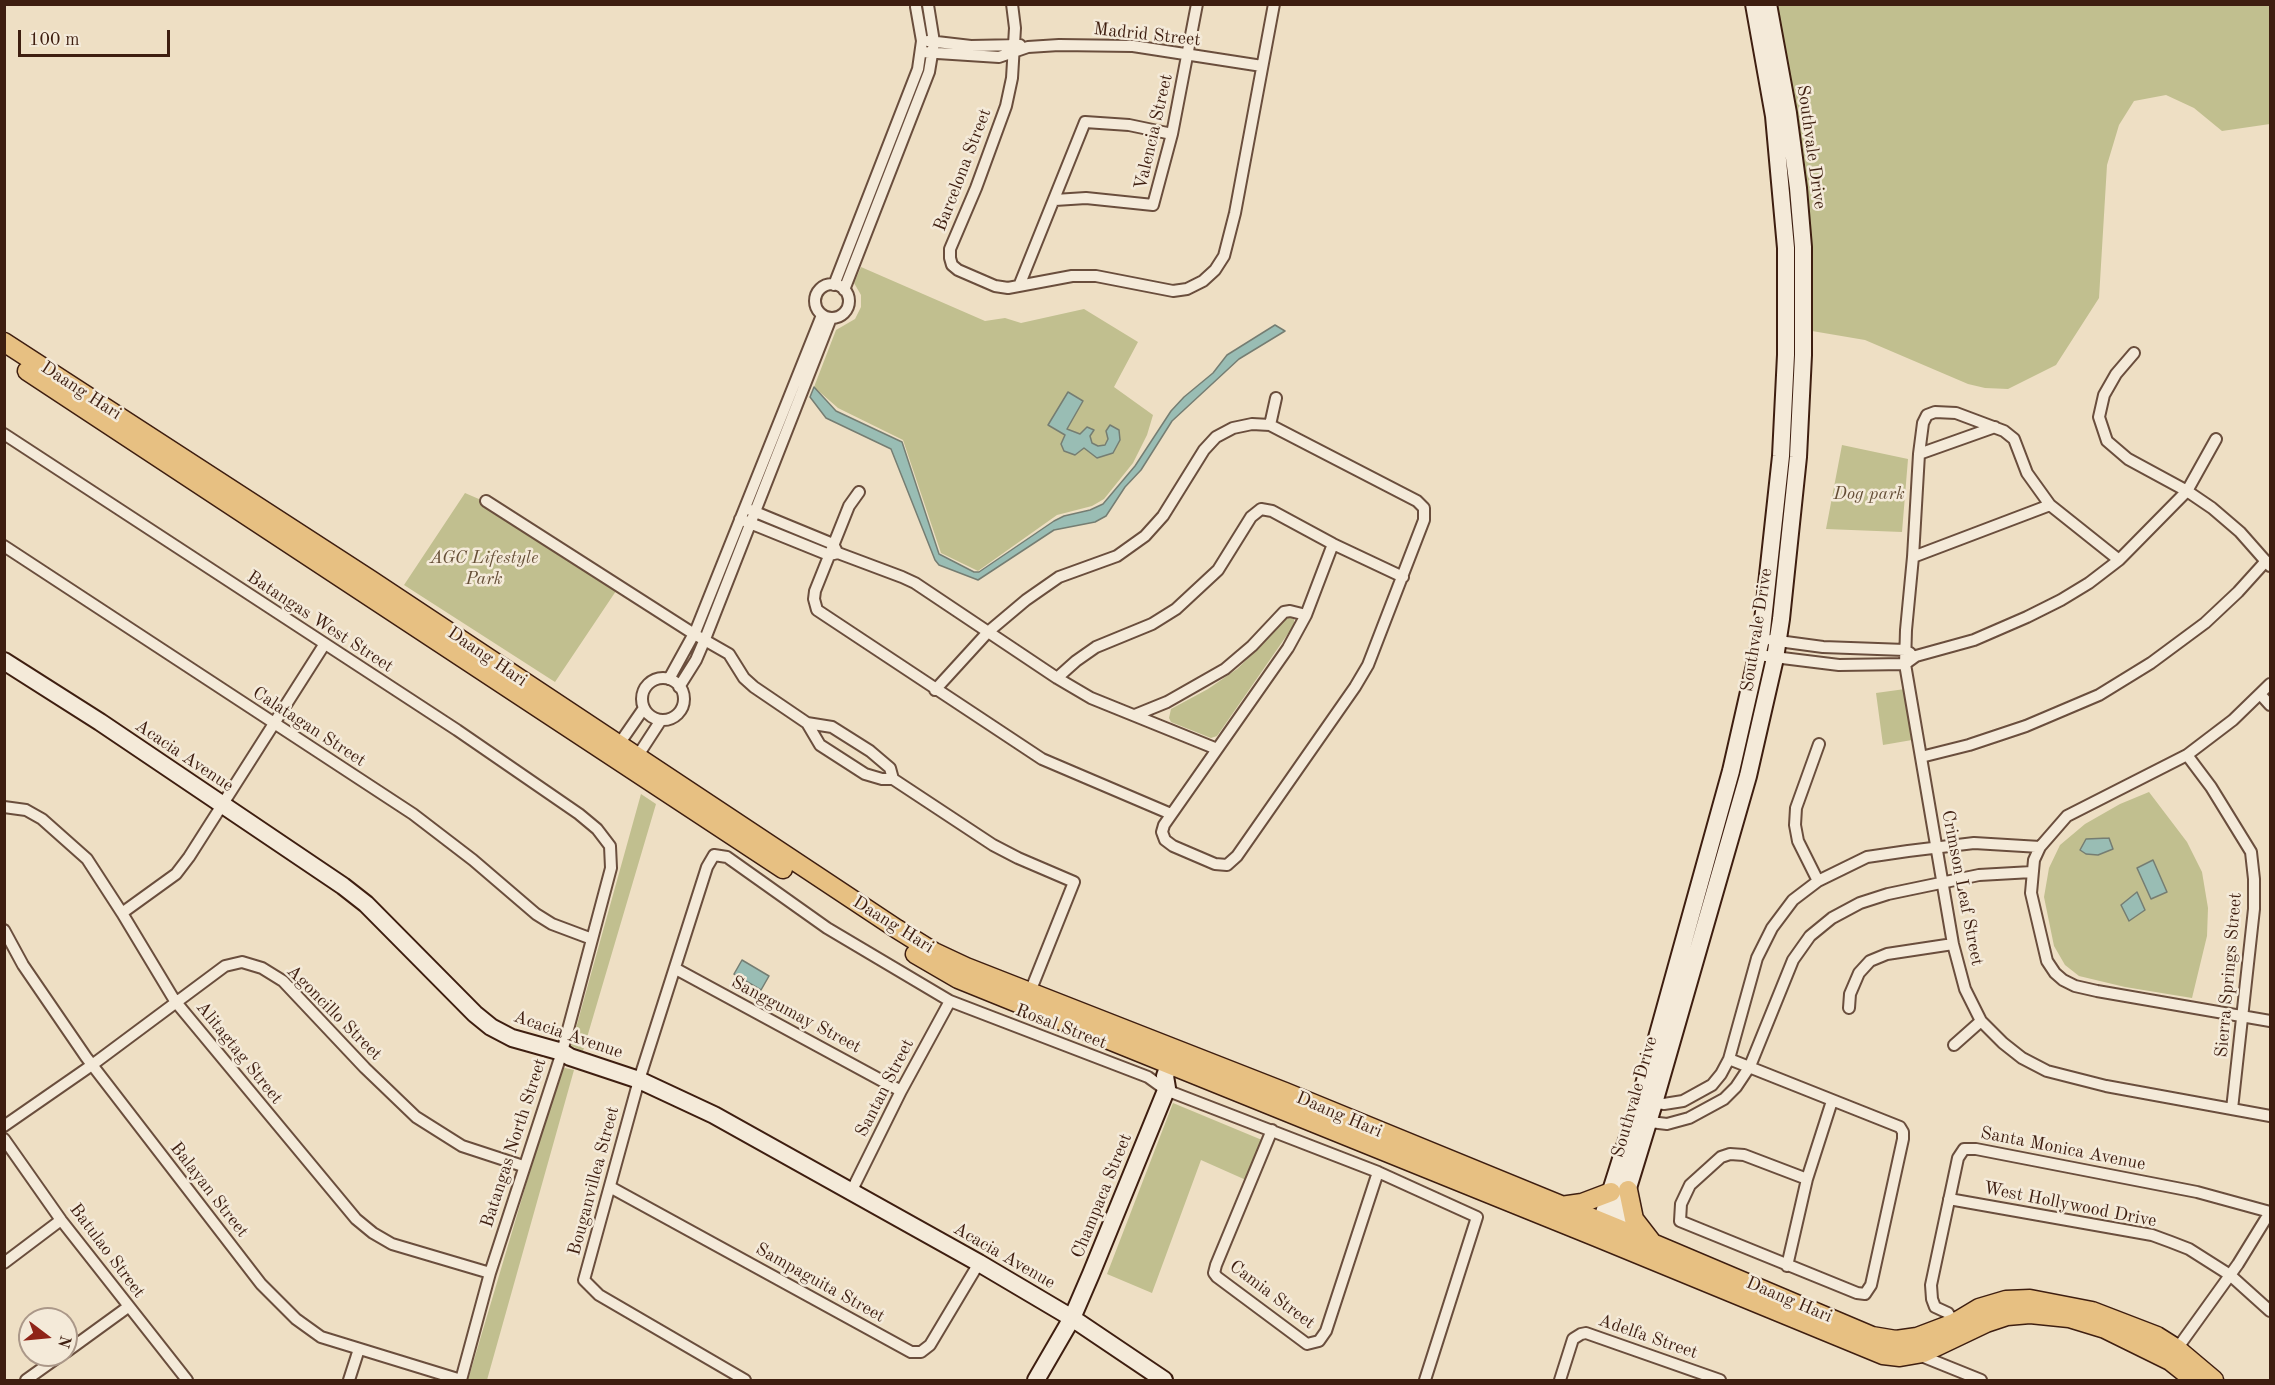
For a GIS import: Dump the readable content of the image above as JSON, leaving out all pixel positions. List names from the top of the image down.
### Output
{
  "streets": {
    "main road": ["Daang Hari"],
    "street": [
      "Madrid Street",
      "Valencia Street",
      "Southvale Drive",
      "Barcelona Street",
      "Batangas West Street",
      "Calatagan Street",
      "Acacia Avenue",
      "Crimson Leaf Street",
      "Sierra Springs Street",
      "Agoncillo Street",
      "Sanggumay Street",
      "Rosal Street",
      "Alitagtag Street",
      "Santan Street",
      "Batangas North Street",
      "Santa Monica Avenue",
      "Bouganvillea Street",
      "Balayan Street",
      "Champaca Street",
      "West Hollywood Drive",
      "Batulao Street",
      "Sampaguita Street",
      "Camia Street",
      "Adelfa Street"
    ]
  },
  "crossings": [
    ["Madrid Street", "Valencia Street"],
    ["Madrid Street", "Barcelona Street"],
    ["Southvale Drive", "Daang Hari"],
    ["Daang Hari", "Rosal Street"],
    ["Daang Hari", "Champaca Street"],
    ["Batangas West Street", "Batangas North Street"],
    ["Calatagan Street", "Batangas North Street"],
    ["Acacia Avenue", "Rosal Street"],
    ["Acacia Avenue", "Santan Street"],
    ["Acacia Avenue", "Batangas North Street"],
    ["Acacia Avenue", "Bouganvillea Street"],
    ["Acacia Avenue", "Champaca Street"],
    ["Acacia Avenue", "Sampaguita Street"],
    ["Crimson Leaf Street", "Sierra Springs Street"],
    ["Agoncillo Street", "Alitagtag Street"],
    ["Agoncillo Street", "Batangas North Street"],
    ["Agoncillo Street", "Balayan Street"],
    ["Sanggumay Street", "Rosal Street"],
    ["Sanggumay Street", "Santan Street"],
    ["Rosal Street", "Santan Street"],
    ["Rosal Street", "Bouganvillea Street"],
    ["Rosal Street", "Champaca Street"],
    ["Rosal Street", "Camia Street"],
    ["Alitagtag Street", "Batangas North Street"],
    ["Batangas North Street", "Balayan Street"],
    ["Santa Monica Avenue", "West Hollywood Drive"],
    ["Bouganvillea Street", "Sampaguita Street"]
  ],
  "parks": ["Dog park", "AGC Lifestyle Park"],
  "scale_bar": "100 m",
  "north": "right"
}
